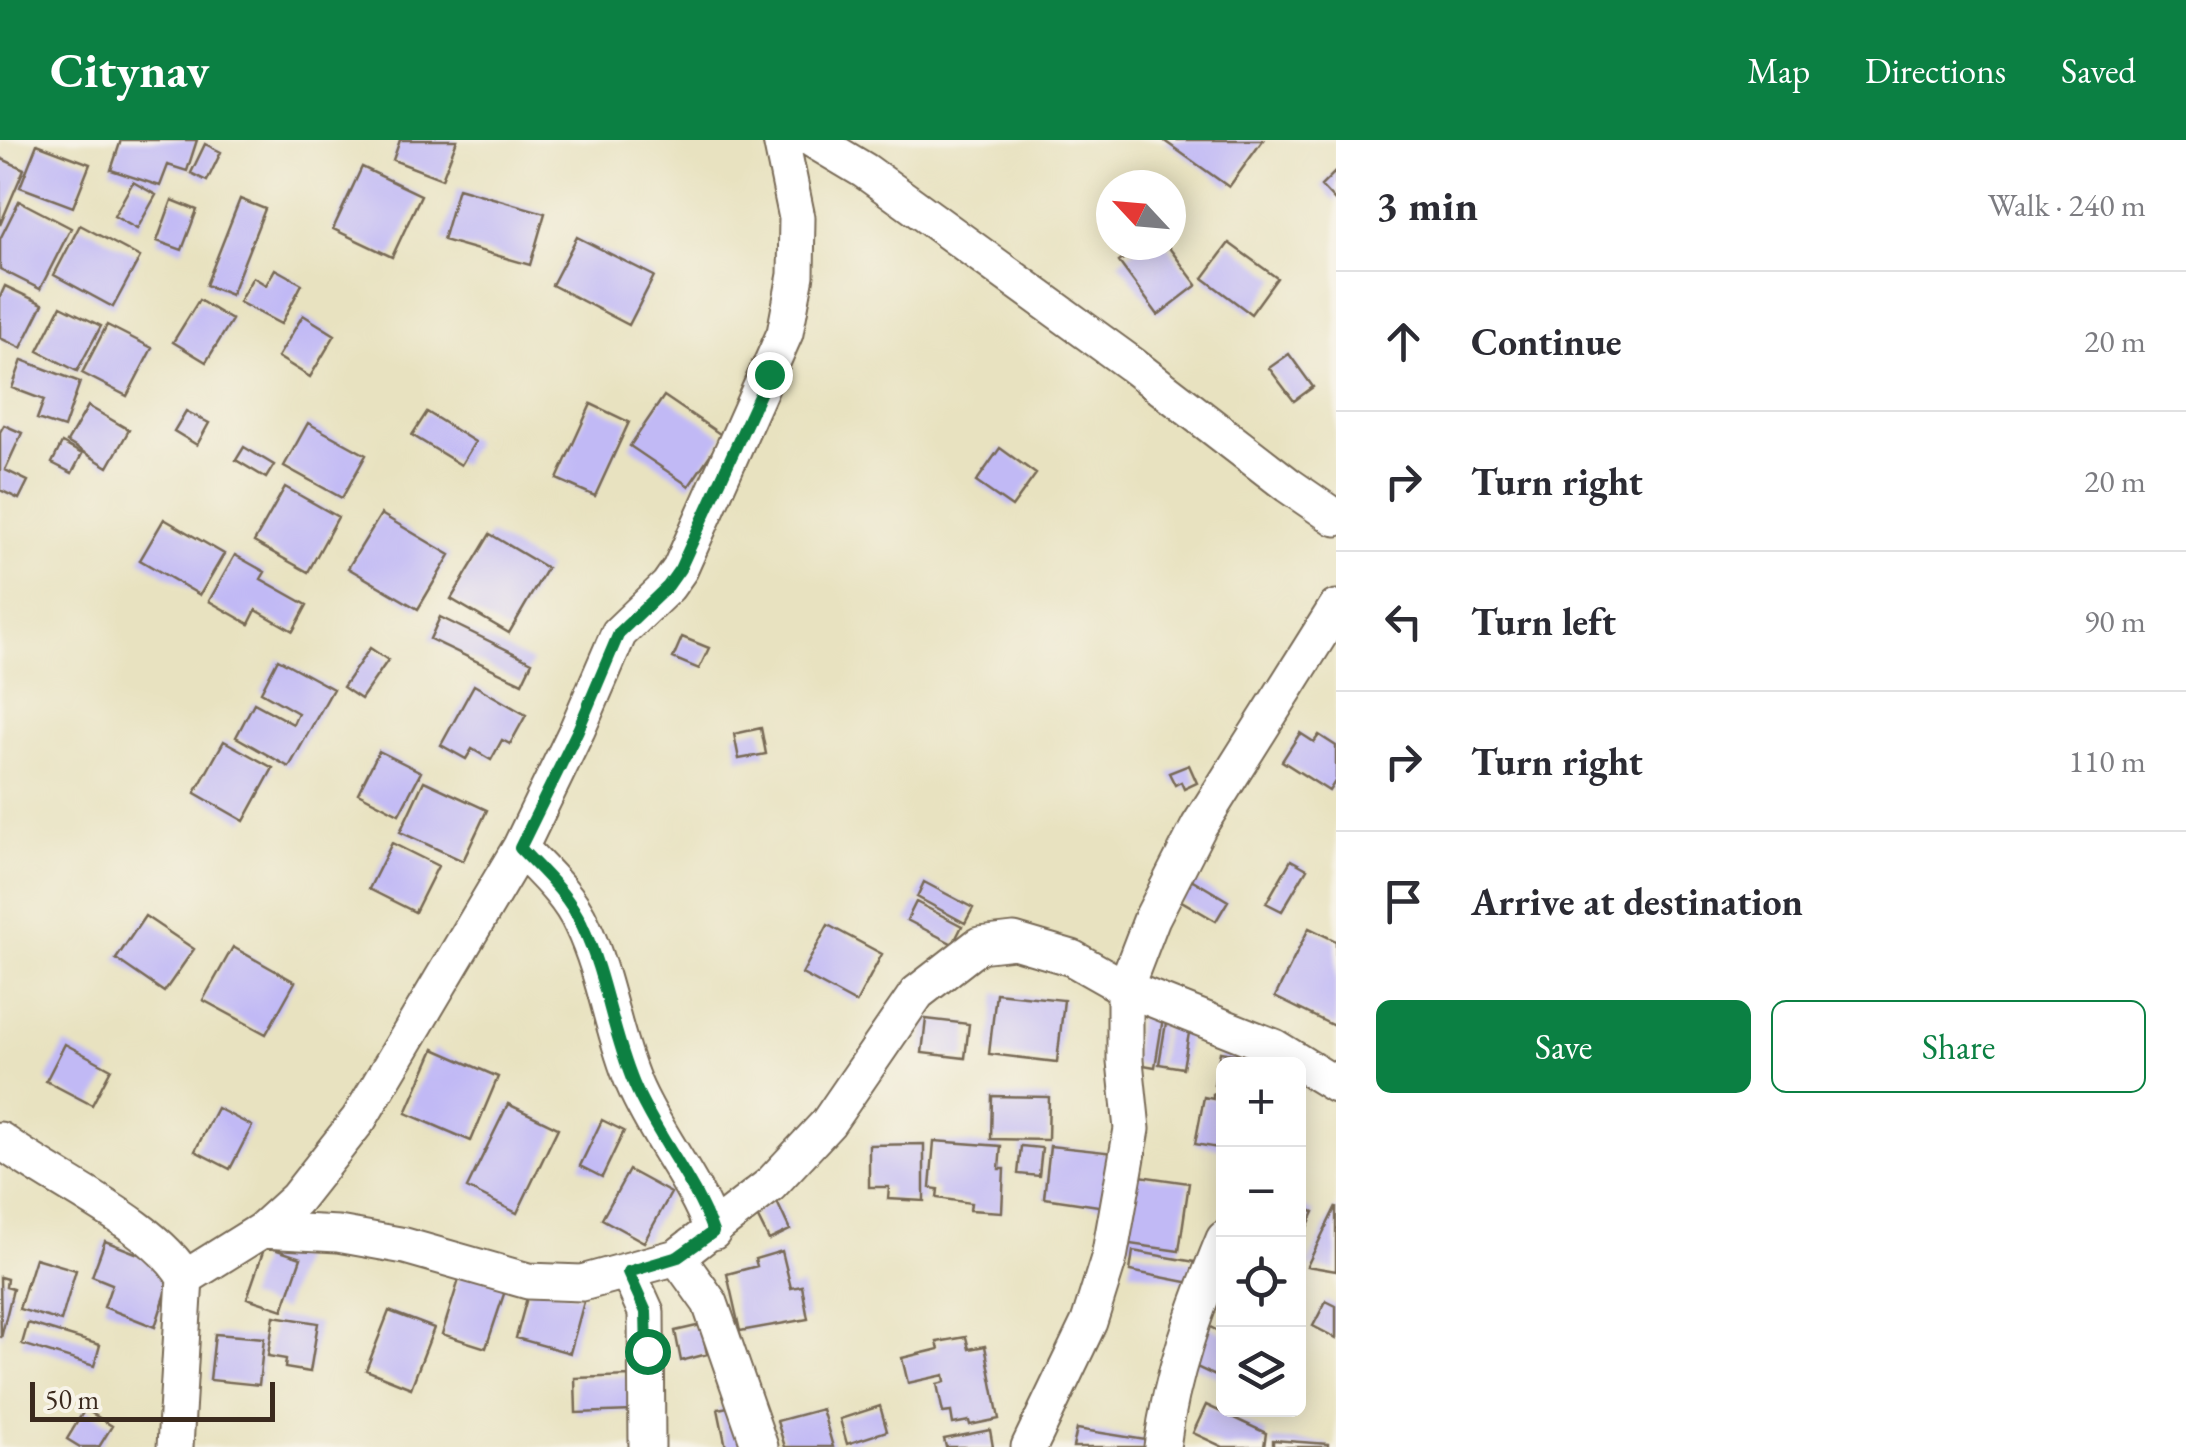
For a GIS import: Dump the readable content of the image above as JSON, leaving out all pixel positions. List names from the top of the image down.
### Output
{
  "scale_bar": "50 m",
  "north": "top left",
  "page": {
    "header": "Citynav",
    "nav": ["Map", "Directions", "Saved"],
    "heading": ["3 min", "Walk · 240 m"],
    "list": [
      ["Continue", "20 m"],
      ["Turn right", "20 m"],
      ["Turn left", "90 m"],
      ["Turn right", "110 m"],
      "Arrive at destination"
    ],
    "buttons": ["Save", "Share"],
    "map_buttons": ["+", "−"],
    "scale": "50 m"
  }
}
